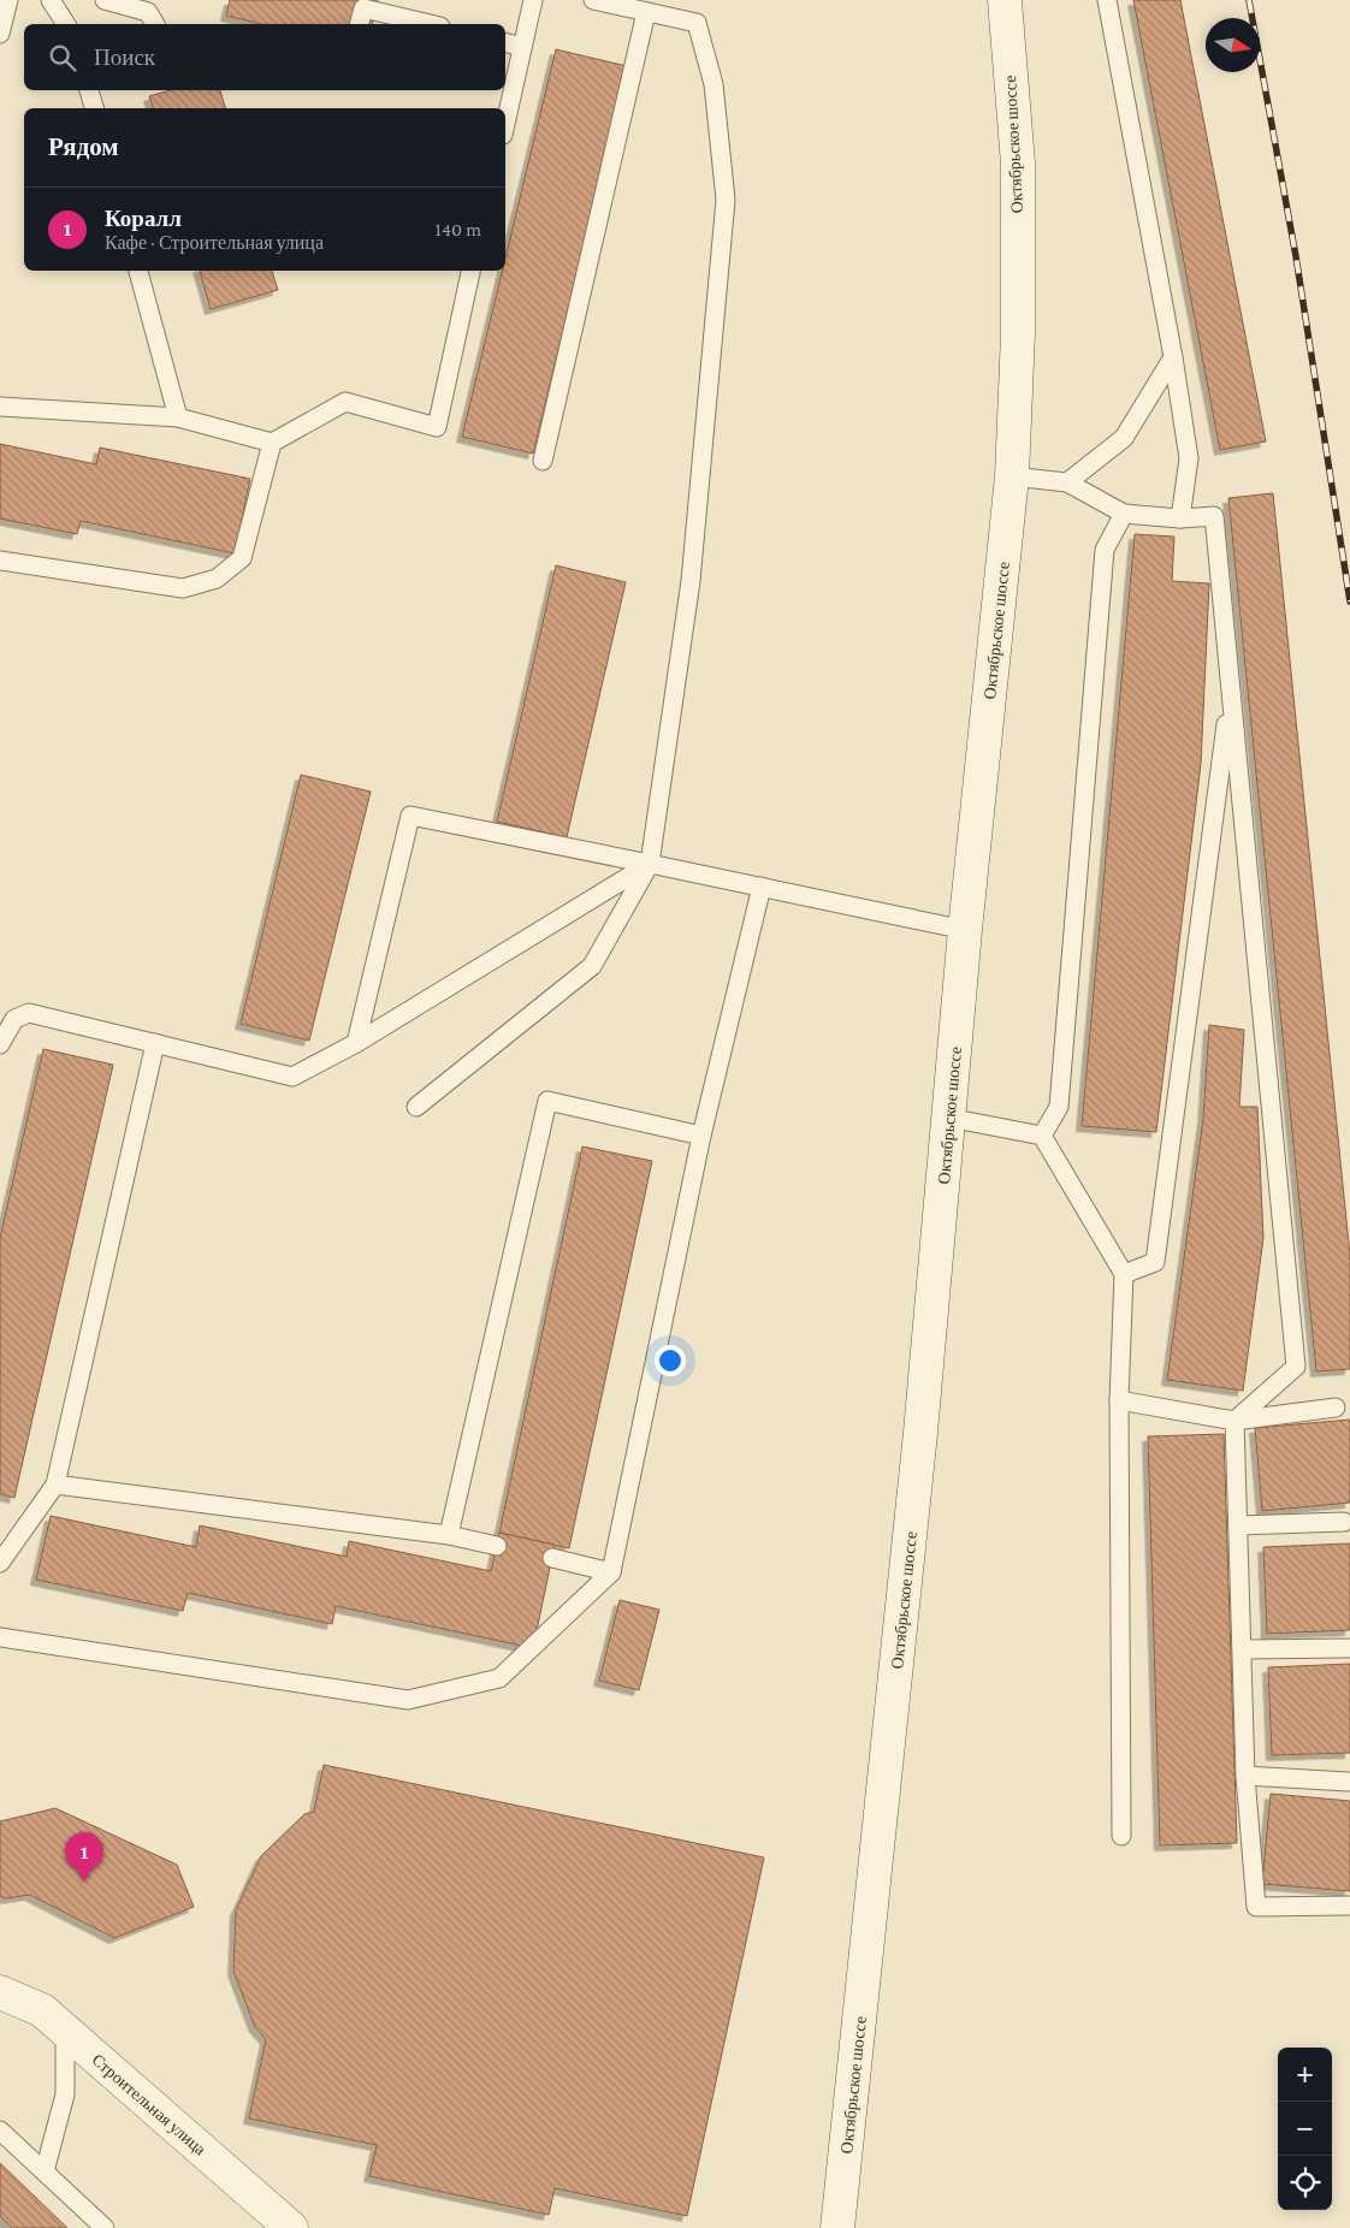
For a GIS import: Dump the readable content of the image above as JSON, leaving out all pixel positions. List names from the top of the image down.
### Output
{
  "streets": {
    "main road": ["Октябрьское шоссе", "Строительная улица"]
  },
  "north": "right",
  "page": {
    "search": "Поиск",
    "heading": "Рядом",
    "list": [
      {
        "mark": "1",
        "name": "Коралл",
        "note": "Кафе · Строительная улица",
        "value": "140 m"
      }
    ],
    "pins": "1",
    "map_buttons": ["+", "−"]
  }
}
